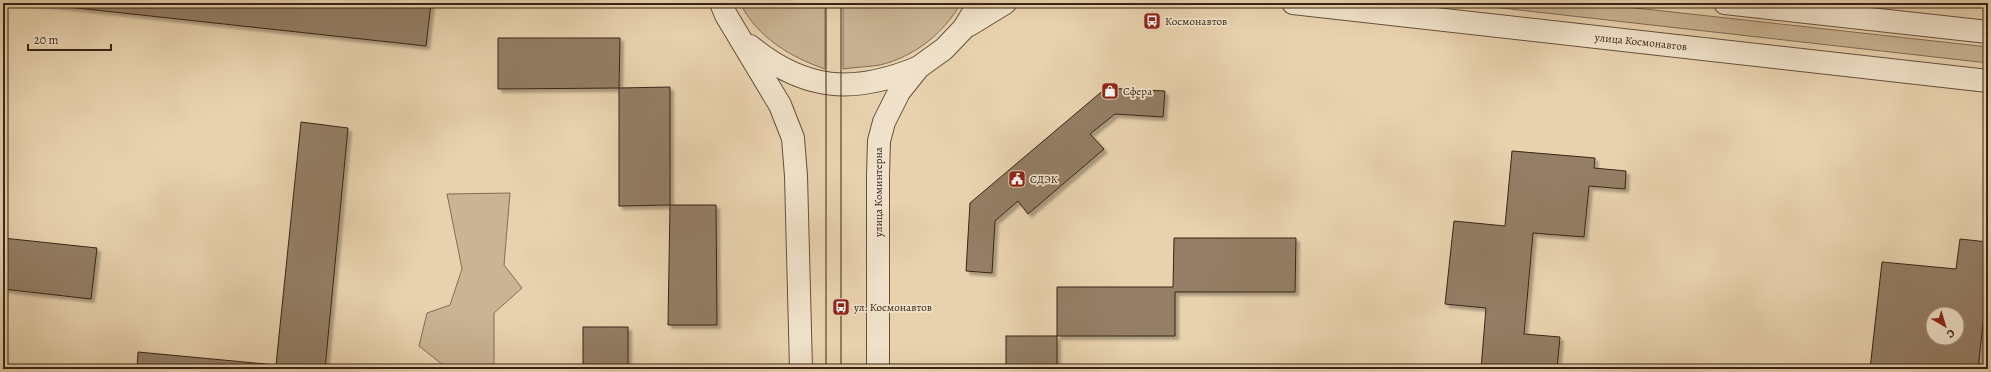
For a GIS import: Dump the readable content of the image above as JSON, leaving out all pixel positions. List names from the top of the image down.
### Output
{
  "streets": {
    "street": ["улица Космонавтов", "улица Коминтерна"]
  },
  "places": {
    "bus stop": ["Космонавтов", "ул. Космонавтов"],
    "shop": ["Сфера"],
    "public building": ["СДЭК"]
  },
  "scale_bar": "20 m",
  "north": "bottom right"
}
